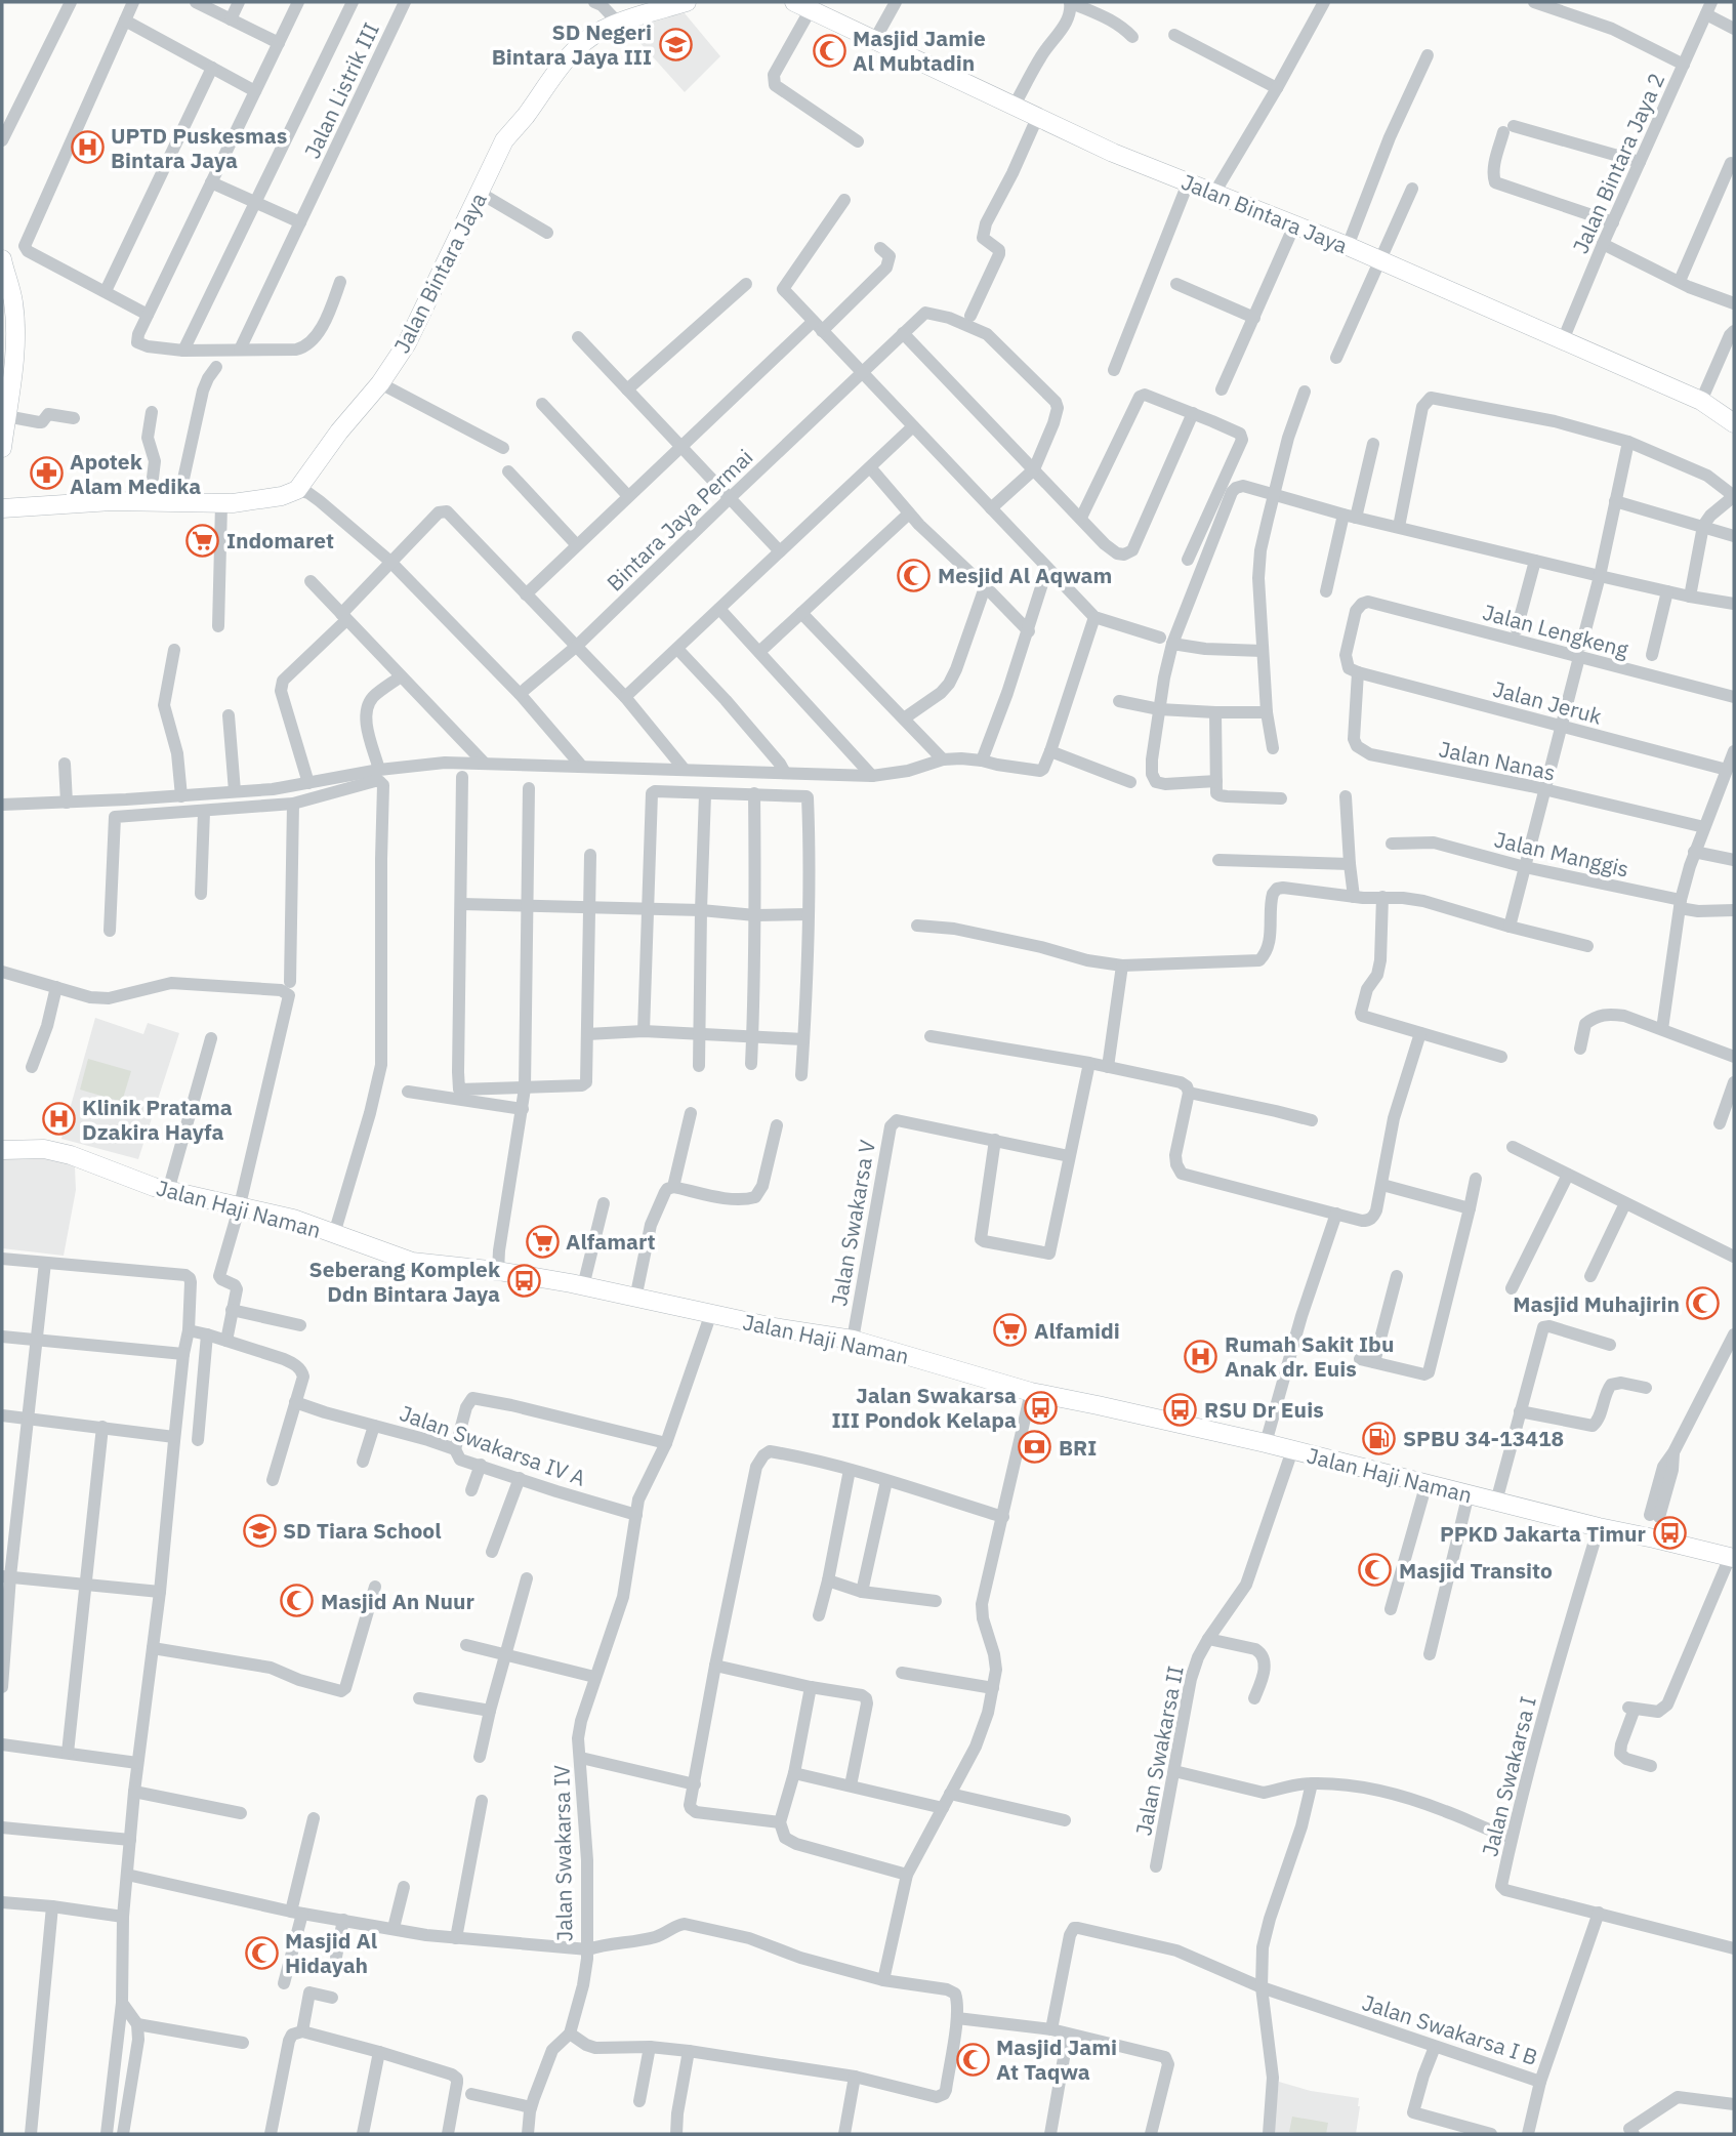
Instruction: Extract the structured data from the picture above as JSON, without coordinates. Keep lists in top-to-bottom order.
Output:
{
  "streets": {
    "street": [
      "Jalan Listrik III",
      "Jalan Bintara Jaya 2",
      "Jalan Bintara Jaya",
      "Bintara Jaya Permai",
      "Jalan Lengkeng",
      "Jalan Jeruk",
      "Jalan Nanas",
      "Jalan Manggis",
      "Jalan Haji Naman",
      "Jalan Swakarsa V",
      "Jalan Swakarsa IV A",
      "Jalan Swakarsa II",
      "Jalan Swakarsa I",
      "Jalan Swakarsa IV",
      "Jalan Swakarsa I B"
    ]
  },
  "crossings": [
    ["Jalan Bintara Jaya 2", "Jalan Bintara Jaya"],
    ["Jalan Lengkeng", "Jalan Jeruk"],
    ["Jalan Lengkeng", "Jalan Nanas"],
    ["Jalan Jeruk", "Jalan Nanas"],
    ["Jalan Haji Naman", "Jalan Swakarsa V"],
    ["Jalan Haji Naman", "Jalan Swakarsa II"],
    ["Jalan Haji Naman", "Jalan Swakarsa I"],
    ["Jalan Haji Naman", "Jalan Swakarsa IV"],
    ["Jalan Swakarsa IV A", "Jalan Swakarsa IV"],
    ["Jalan Swakarsa I", "Jalan Swakarsa I B"]
  ],
  "places": {
    "school or university": ["SD Negeri Bintara Jaya III", "SD Tiara School"],
    "mosque": [
      "Masjid Jamie Al Mubtadin",
      "Mesjid Al Aqwam",
      "Masjid Muhajirin",
      "Masjid Transito",
      "Masjid An Nuur",
      "Masjid Al Hidayah",
      "Masjid Jami At Taqwa"
    ],
    "hospital": ["UPTD Puskesmas Bintara Jaya", "Klinik Pratama Dzakira Hayfa", "Rumah Sakit Ibu Anak dr. Euis"],
    "pharmacy": ["Apotek Alam Medika"],
    "supermarket": ["Indomaret", "Alfamart", "Alfamidi"],
    "bus stop": [
      "Seberang Komplek Ddn Bintara Jaya",
      "Jalan Swakarsa III Pondok Kelapa",
      "RSU Dr Euis",
      "PPKD Jakarta Timur"
    ],
    "fuel station": ["SPBU 34-13418"],
    "bank": ["BRI"]
  }
}
